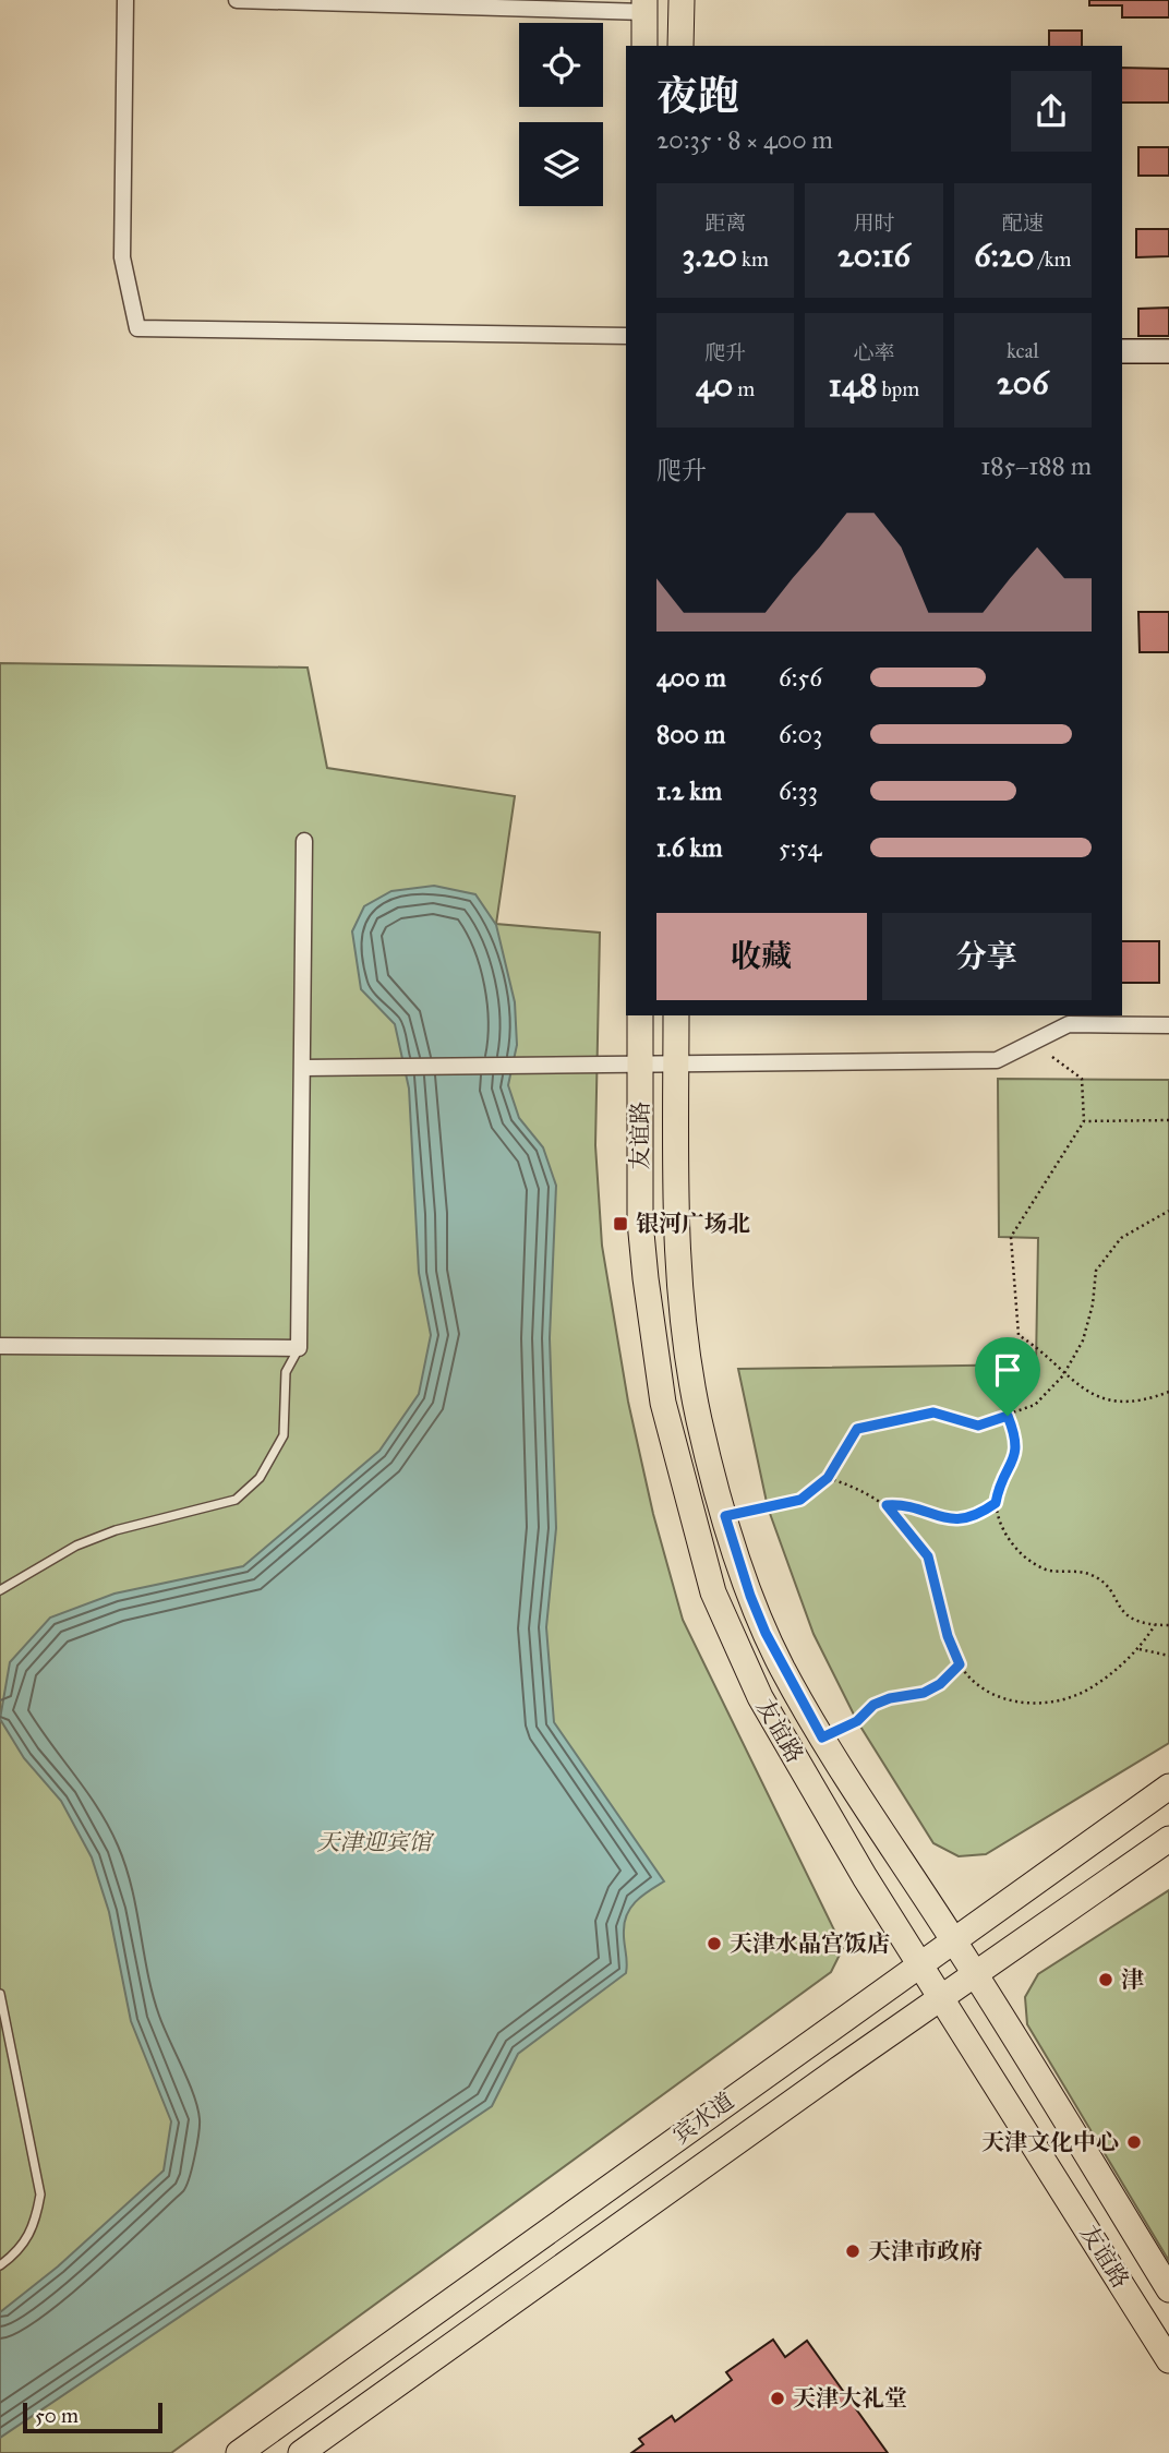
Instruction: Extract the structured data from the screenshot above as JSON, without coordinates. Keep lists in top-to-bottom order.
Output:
{
  "streets": {
    "main road": ["友谊路", "宾水道"]
  },
  "crossings": [
    ["友谊路", "宾水道"]
  ],
  "parks": ["天津迎宾馆"],
  "places": {
    "transit": ["银河广场北"],
    "other": [
      "天津水晶宫饭店",
      "津",
      "天津文化中心",
      "天津市政府",
      "天津大礼堂"
    ]
  },
  "scale_bar": "50 m",
  "page": {
    "heading": ["夜跑", "20:35 · 8 × 400 m"],
    "stats": [
      ["距离", "3.20 km"],
      ["用时", "20:16"],
      ["配速", "6:20 /km"],
      ["爬升", "40 m"],
      ["心率", "148 bpm"],
      ["kcal", "206"]
    ],
    "chart": ["爬升", "185–188 m"],
    "list": [
      {
        "name": "400 m",
        "note": "6:56"
      },
      {
        "name": "800 m",
        "note": "6:03"
      },
      {
        "name": "1.2 km",
        "note": "6:33"
      },
      {
        "name": "1.6 km",
        "note": "5:54"
      }
    ],
    "buttons": ["收藏", "分享"],
    "scale": "50 m"
  }
}
